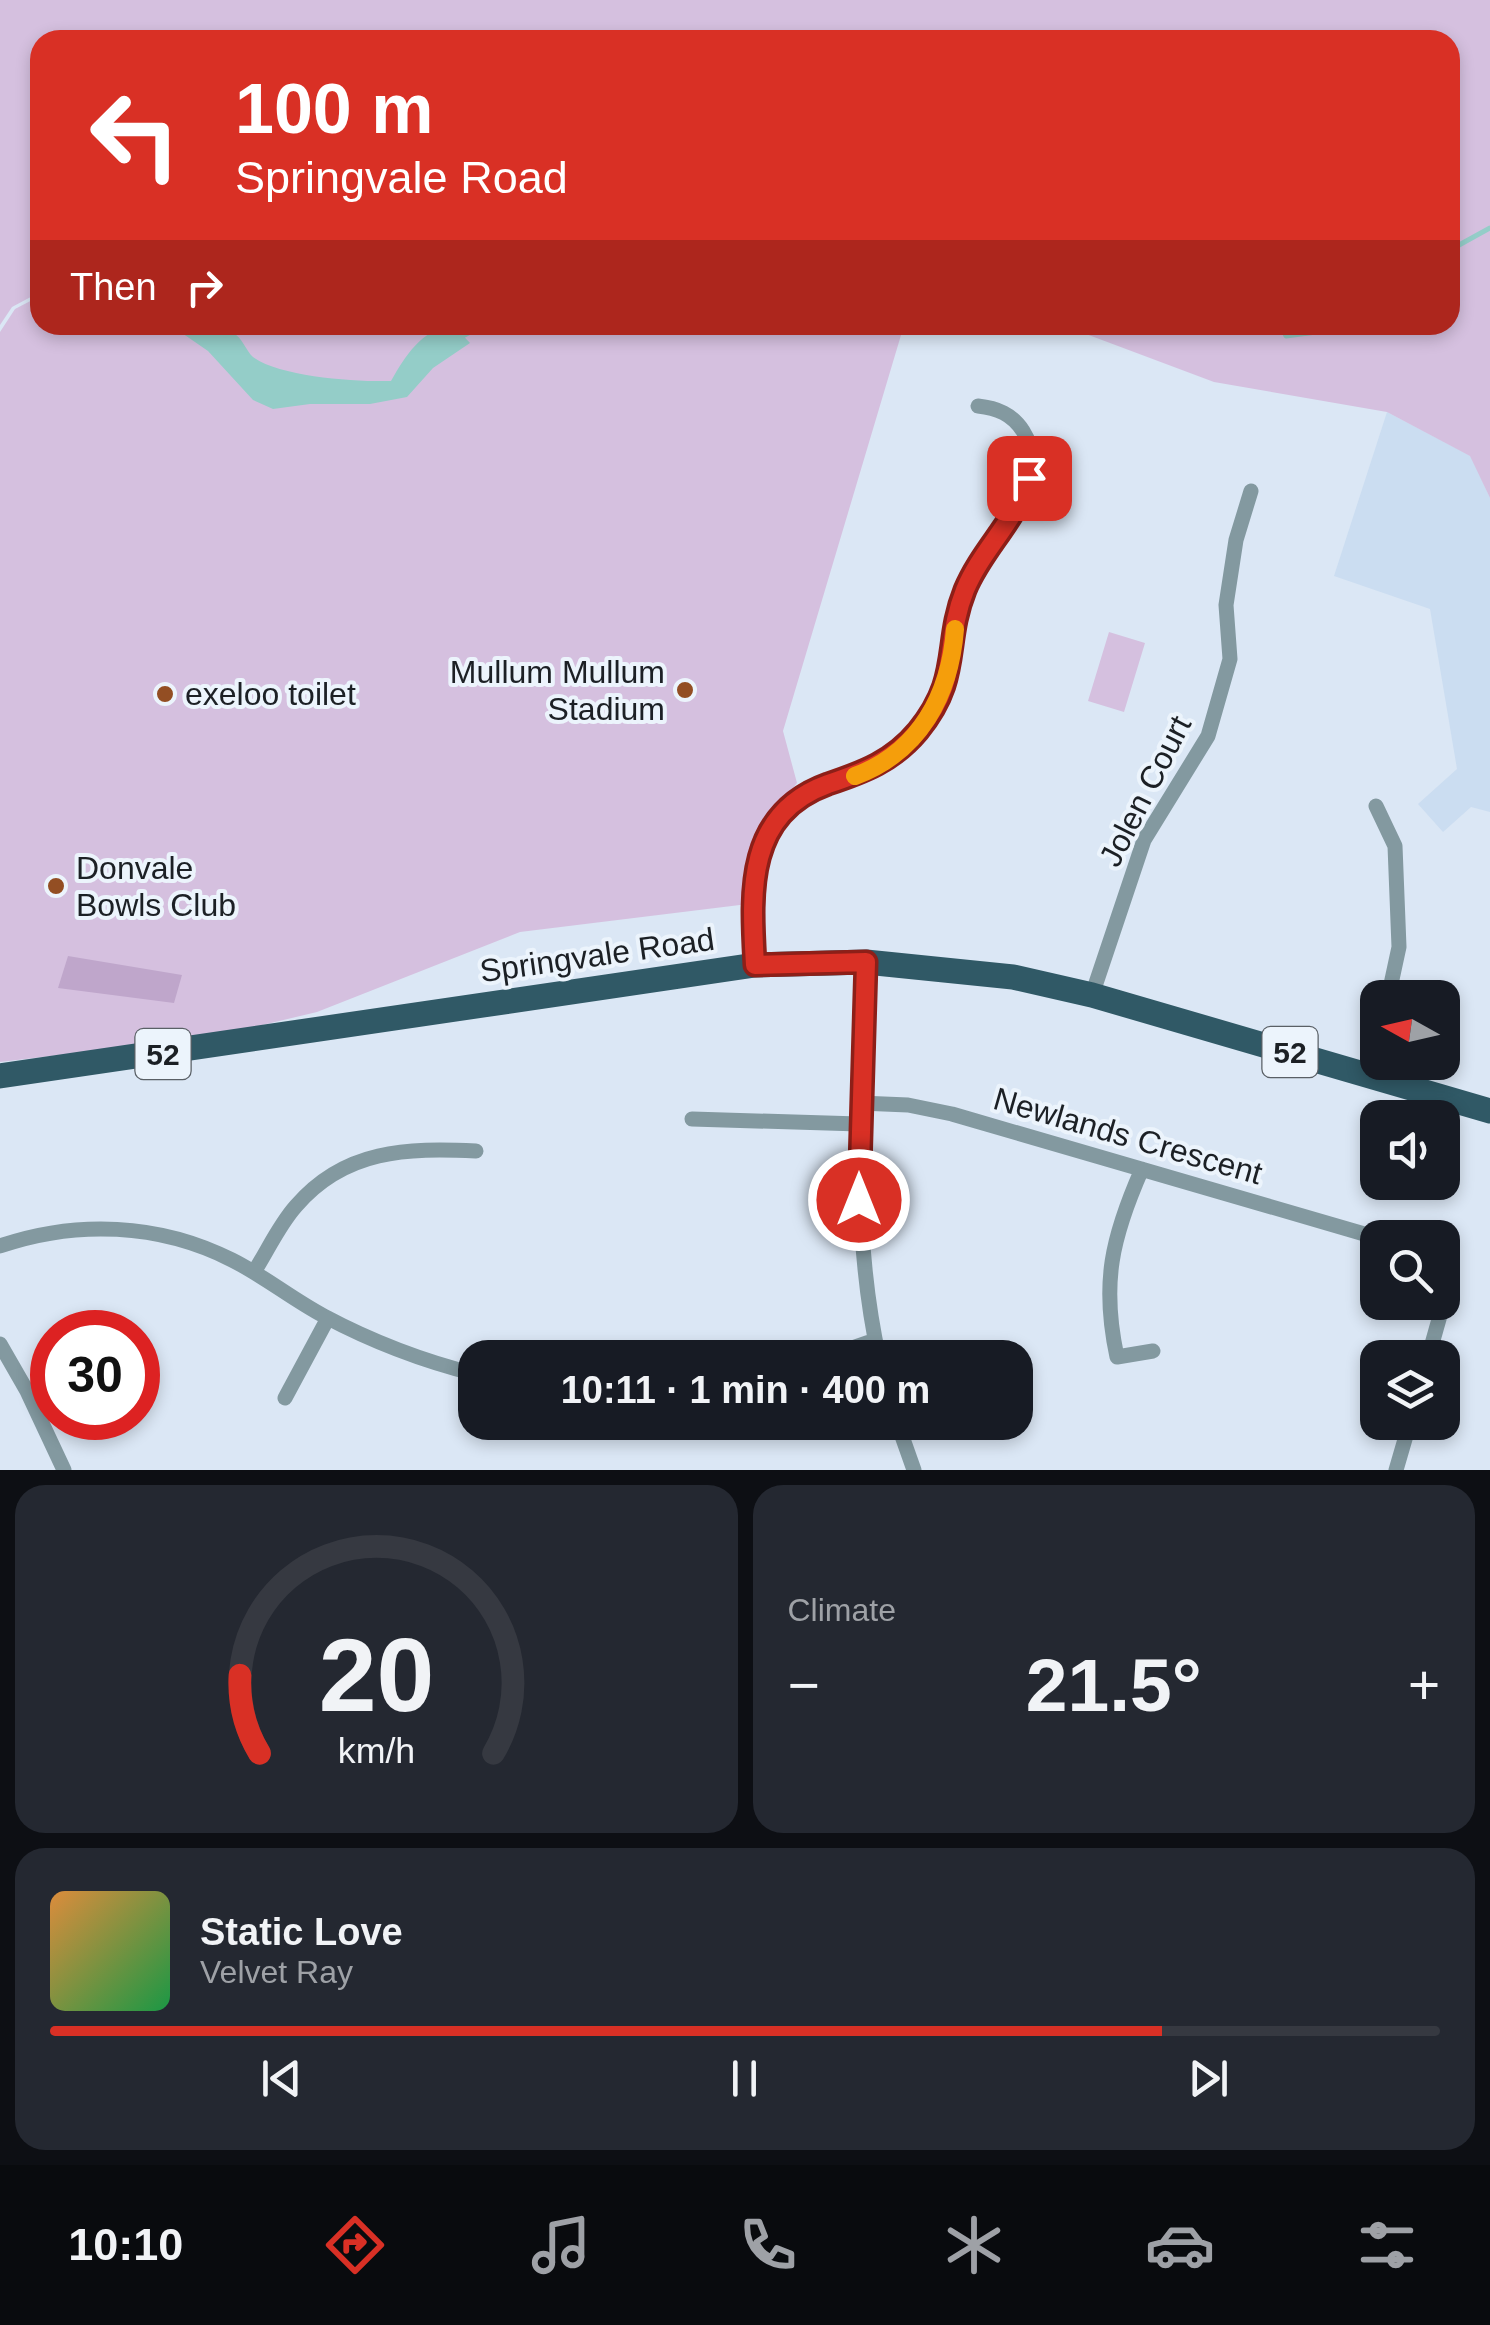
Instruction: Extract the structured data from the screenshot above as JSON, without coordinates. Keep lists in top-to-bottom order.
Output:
{
  "streets": {
    "main road": ["Springvale Road", "52"],
    "street": ["Jolen Court", "Newlands Crescent"]
  },
  "crossings": [
    ["Jolen Court", "Springvale Road"]
  ],
  "places": ["Mullum Mullum Stadium", "exeloo toilet", "Donvale Bowls Club"],
  "north": "left",
  "page": {
    "turn": ["100 m", "Springvale Road"],
    "then": "Then",
    "limit": "30",
    "trip": "10:11 · 1 min · 400 m",
    "tile": "Climate",
    "heat": ["−", "21.5°", "+"],
    "song": ["Static Love", "Velvet Ray"],
    "tabs": "10:10",
    "gauge": ["20", "km/h"]
  }
}
